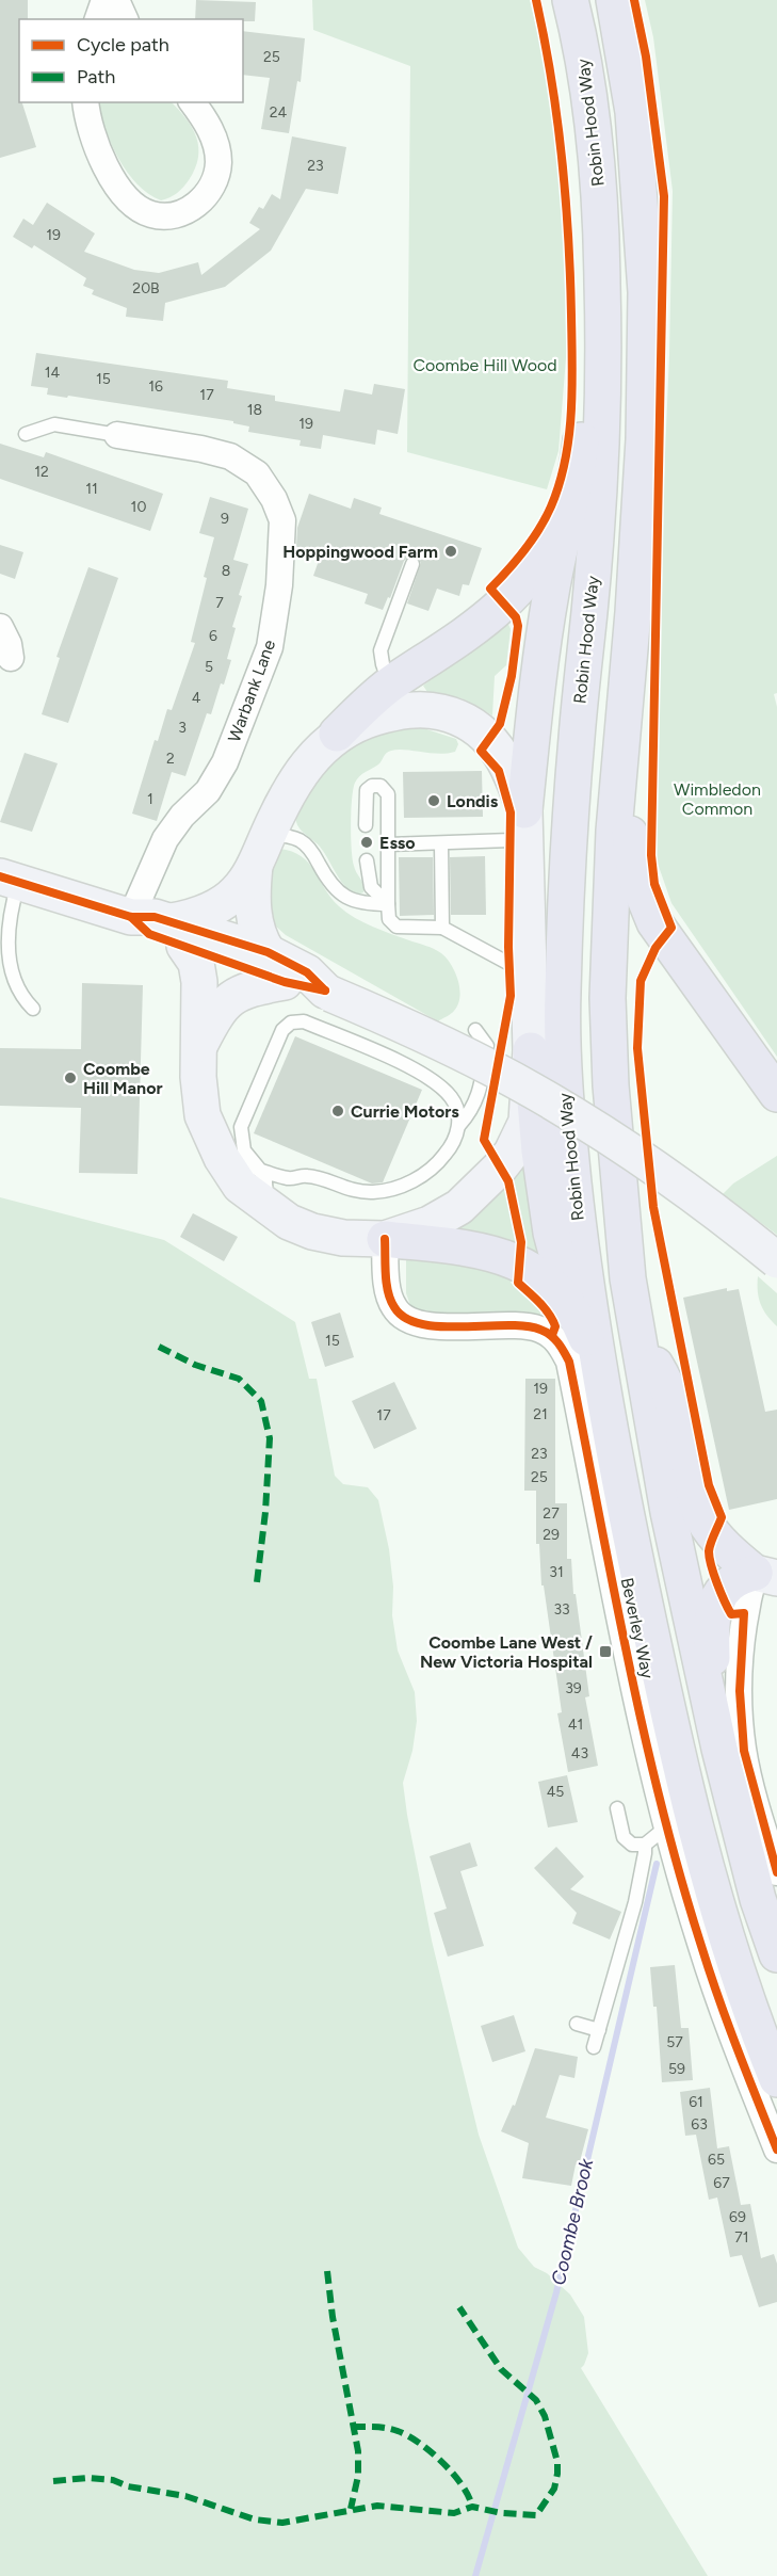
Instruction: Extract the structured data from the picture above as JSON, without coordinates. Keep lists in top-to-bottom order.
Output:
{
  "streets": {
    "highway": ["Robin Hood Way", "Beverley Way"],
    "street": ["Warbank Lane"]
  },
  "crossings": [
    ["Robin Hood Way", "Beverley Way"]
  ],
  "water": ["Coombe Brook"],
  "parks": ["Coombe Hill Wood", "Wimbledon Common"],
  "places": {
    "other": [
      "Hoppingwood Farm",
      "Londis",
      "Esso",
      "Coombe Hill Manor",
      "Currie Motors"
    ],
    "transit": ["Coombe Lane West / New Victoria Hospital"]
  },
  "house_numbers": [
    "25",
    "24",
    "23",
    "19",
    "20B",
    "14",
    "15",
    "16",
    "17",
    "18",
    "19",
    "12",
    "11",
    "10",
    "9",
    "8",
    "7",
    "6",
    "5",
    "4",
    "3",
    "2",
    "1",
    "15",
    "19",
    "21",
    "17",
    "23",
    "25",
    "27",
    "29",
    "31",
    "33",
    "39",
    "41",
    "43",
    "45",
    "57",
    "59",
    "61",
    "63",
    "65",
    "67",
    "69",
    "71"
  ],
  "legend": ["Cycle path", "Path"]
}
